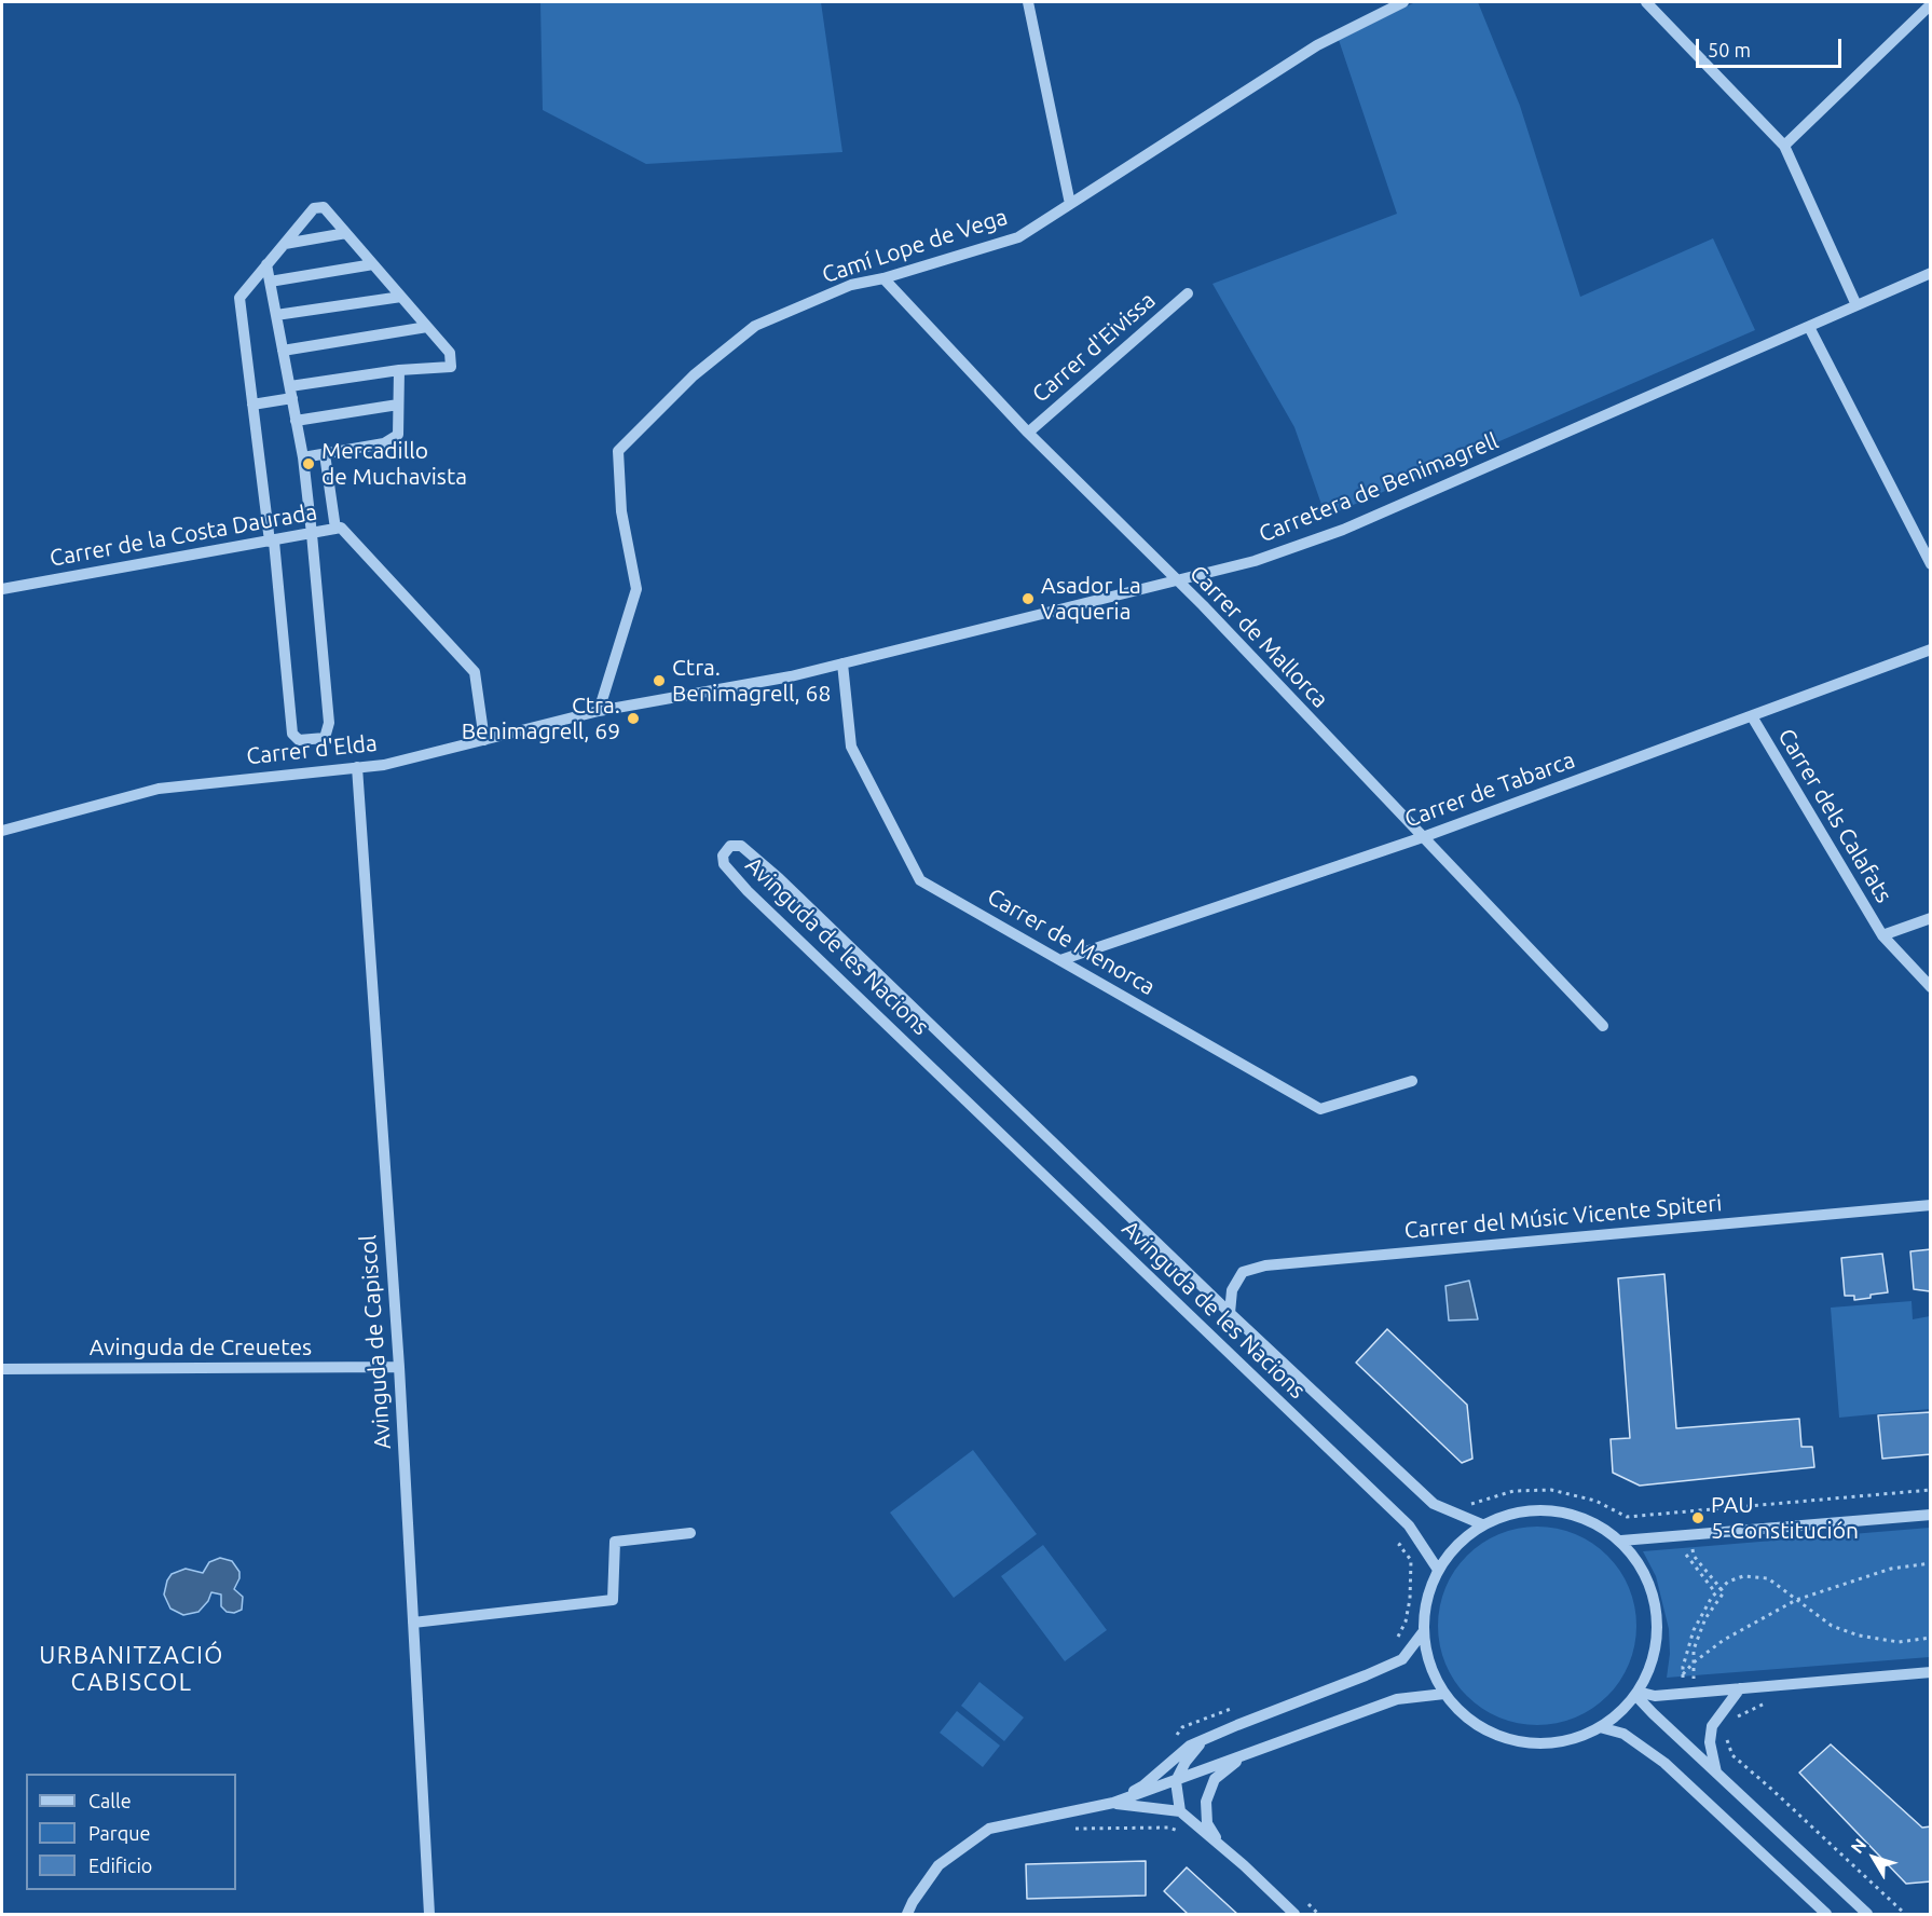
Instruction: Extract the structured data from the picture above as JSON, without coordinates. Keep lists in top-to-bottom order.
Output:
{
  "streets": {
    "street": [
      "Camí Lope de Vega",
      "Carrer d'Eivissa",
      "Carretera de Benimagrell",
      "Carrer de la Costa Daurada",
      "Carrer de Mallorca",
      "Carrer d'Elda",
      "Carrer de Tabarca",
      "Carrer dels Calafats",
      "Carrer de Menorca",
      "Avinguda de les Nacions",
      "Carrer del Músic Vicente Spiteri",
      "Avinguda de Capiscol",
      "Avinguda de Creuetes"
    ]
  },
  "crossings": [
    ["Camí Lope de Vega", "Carrer de Mallorca"],
    ["Camí Lope de Vega", "Carrer d'Elda"],
    ["Carrer d'Eivissa", "Carrer de Mallorca"],
    ["Carretera de Benimagrell", "Carrer de Mallorca"],
    ["Carretera de Benimagrell", "Carrer d'Elda"],
    ["Carretera de Benimagrell", "Carrer de Menorca"],
    ["Carrer de la Costa Daurada", "Carrer d'Elda"],
    ["Carrer de Mallorca", "Carrer de Tabarca"],
    ["Carrer d'Elda", "Avinguda de Capiscol"],
    ["Carrer de Tabarca", "Carrer dels Calafats"],
    ["Carrer de Tabarca", "Carrer de Menorca"],
    ["Avinguda de les Nacions", "Carrer del Músic Vicente Spiteri"],
    ["Avinguda de Capiscol", "Avinguda de Creuetes"]
  ],
  "districts": ["URBANITZACIÓ CABISCOL"],
  "places": [
    "Mercadillo de Muchavista",
    "Asador La Vaqueria",
    "Ctra. Benimagrell, 68",
    "Ctra. Benimagrell, 69",
    "PAU 5-Constitución"
  ],
  "legend": ["Calle", "Parque", "Edificio"],
  "scale_bar": "50 m",
  "north": "top left"
}
